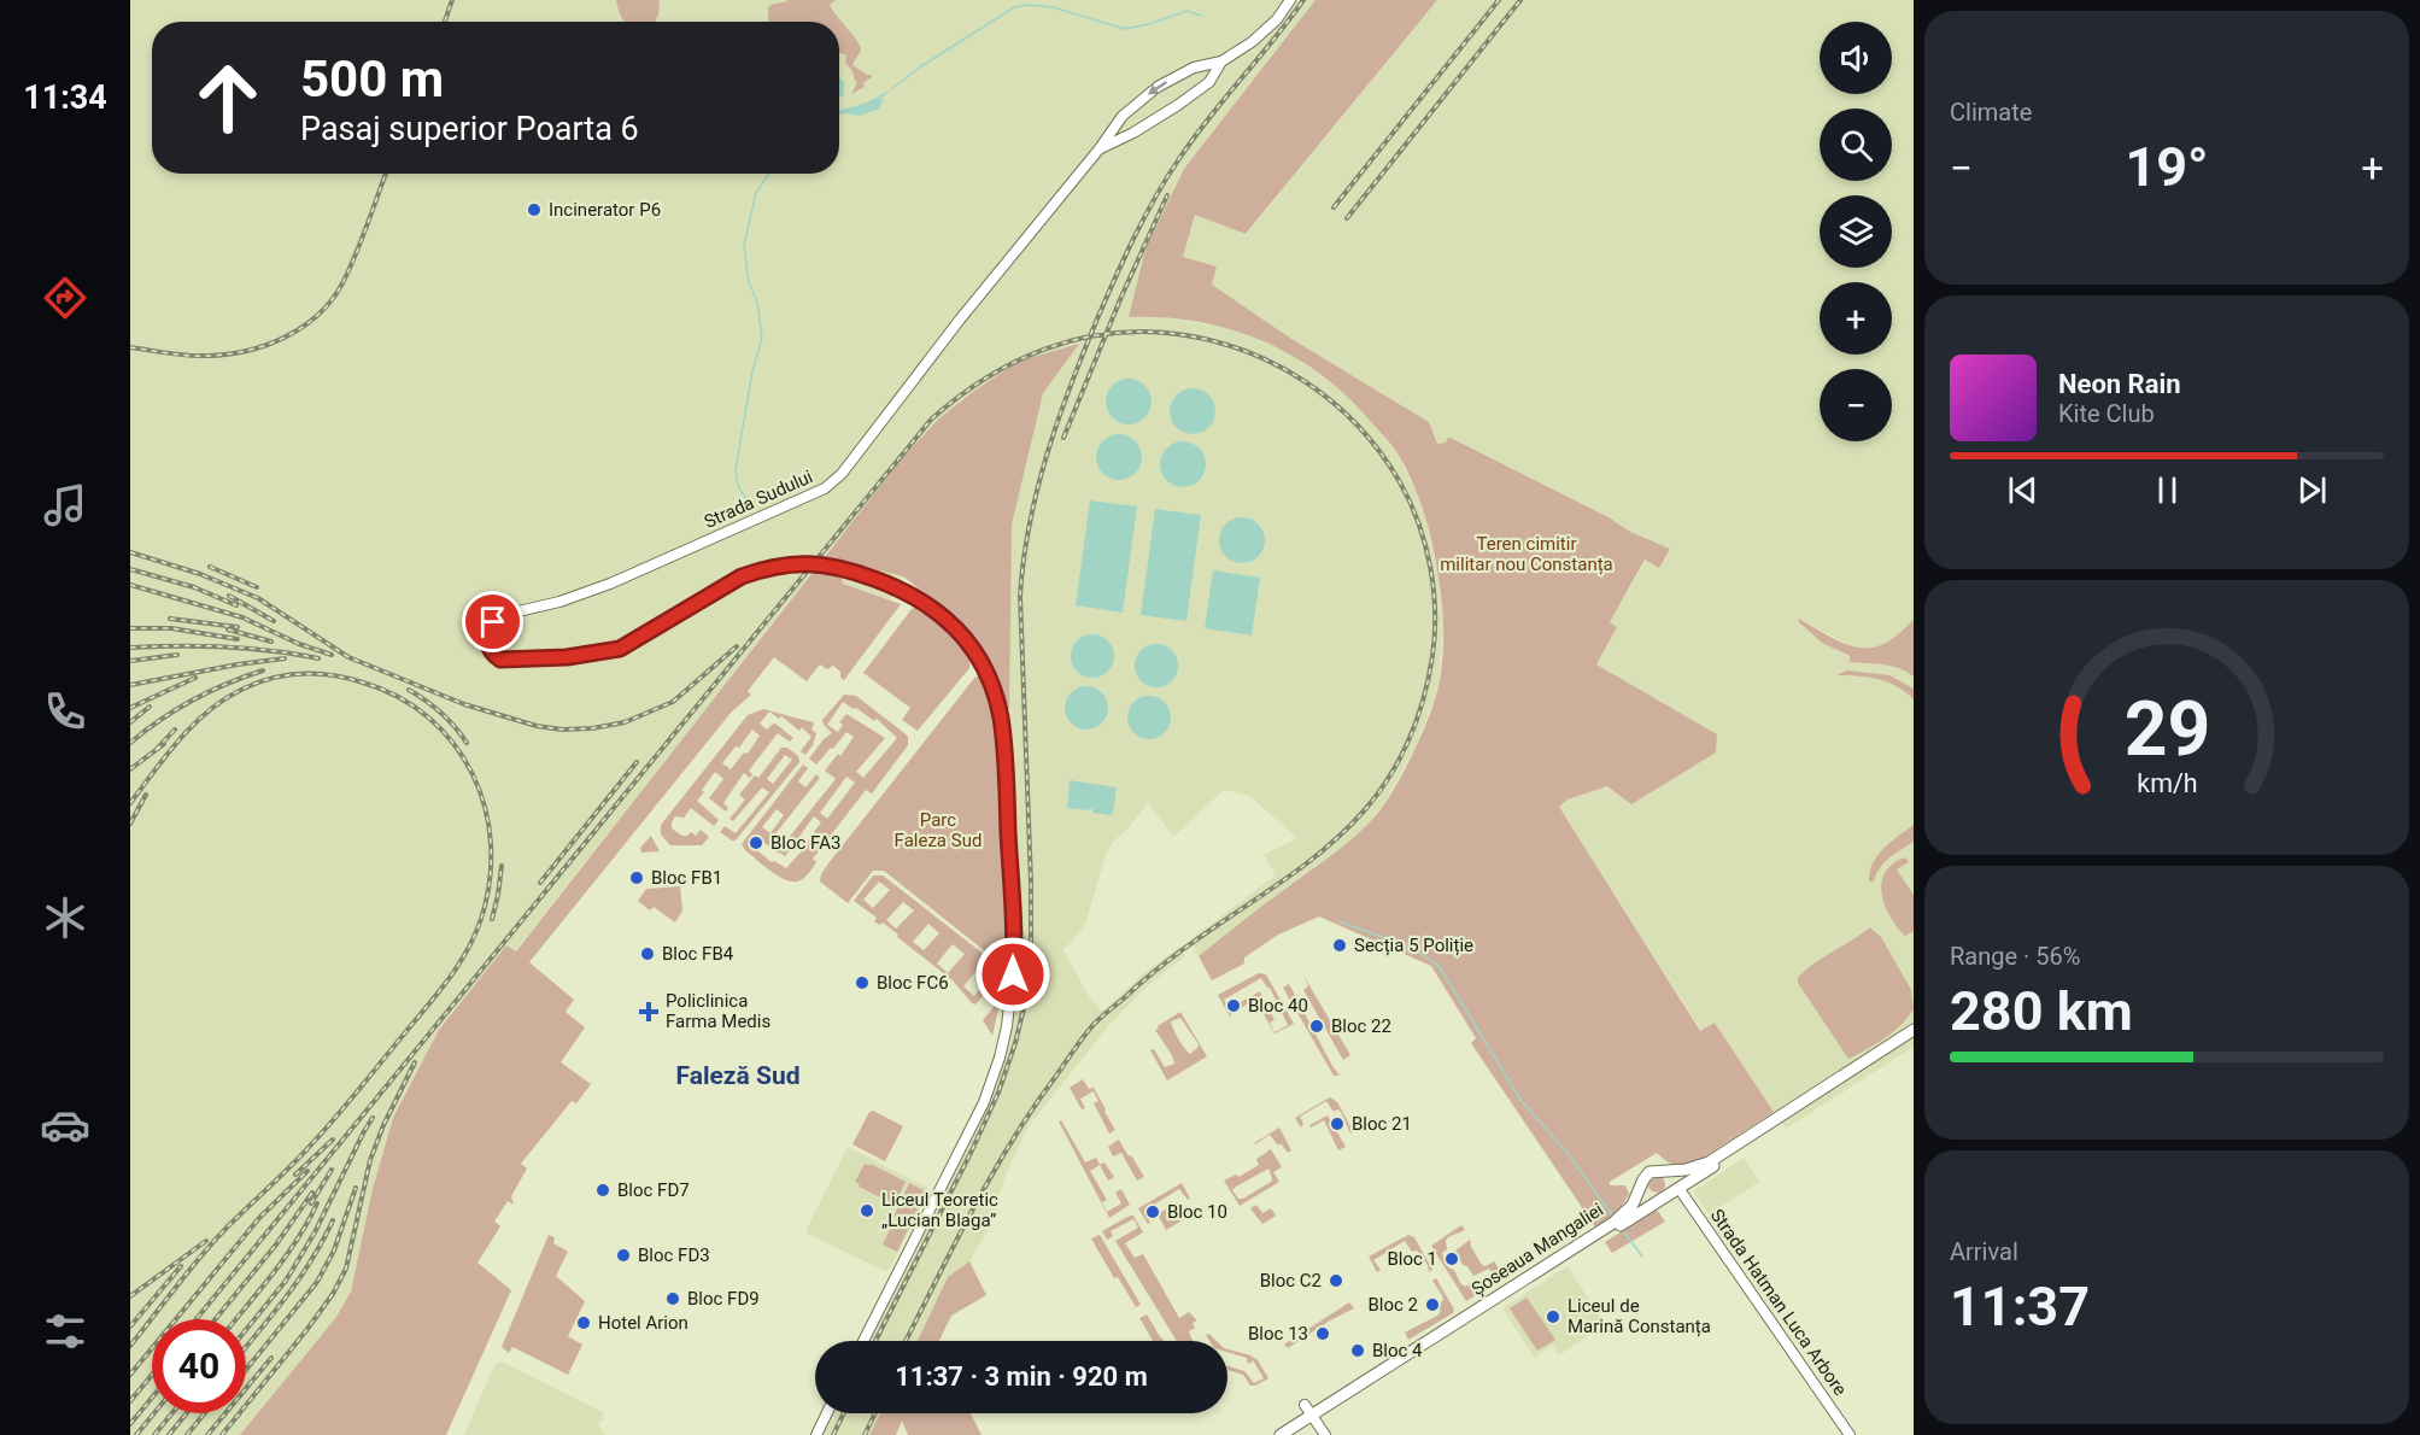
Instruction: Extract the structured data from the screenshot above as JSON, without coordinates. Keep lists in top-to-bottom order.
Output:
{
  "streets": {
    "main road": ["Șoseaua Mangaliei"],
    "street": ["Strada Sudului", "Strada Hatman Luca Arbore"]
  },
  "crossings": [
    ["Șoseaua Mangaliei", "Strada Hatman Luca Arbore"]
  ],
  "districts": ["Faleză Sud"],
  "parks": ["Teren cimitir militar nou Constanța", "Parc Faleza Sud"],
  "places": {
    "other": [
      "Incinerator P6",
      "Bloc FA3",
      "Bloc FB1",
      "Secția 5 Poliție",
      "Bloc FB4",
      "Bloc FC6",
      "Bloc 40",
      "Bloc 22",
      "Bloc 21",
      "Bloc FD7",
      "Liceul Teoretic „Lucian Blaga”",
      "Bloc 10",
      "Bloc FD3",
      "Bloc 1",
      "Bloc C2",
      "Bloc FD9",
      "Bloc 2",
      "Liceul de Marină Constanța",
      "Hotel Arion",
      "Bloc 13",
      "Bloc 4"
    ],
    "health": ["Policlinica Farma Medis"]
  },
  "page": {
    "tabs": "11:34",
    "tile": [
      "Climate",
      ["Range · 56%", "280 km"],
      ["Arrival", "11:37"]
    ],
    "map_buttons": ["+", "−"],
    "turn": ["500 m", "Pasaj superior Poarta 6"],
    "heat": ["−", "19°", "+"],
    "song": ["Neon Rain", "Kite Club"],
    "limit": "40",
    "trip": "11:37 · 3 min · 920 m",
    "gauge": ["29", "km/h"]
  }
}
